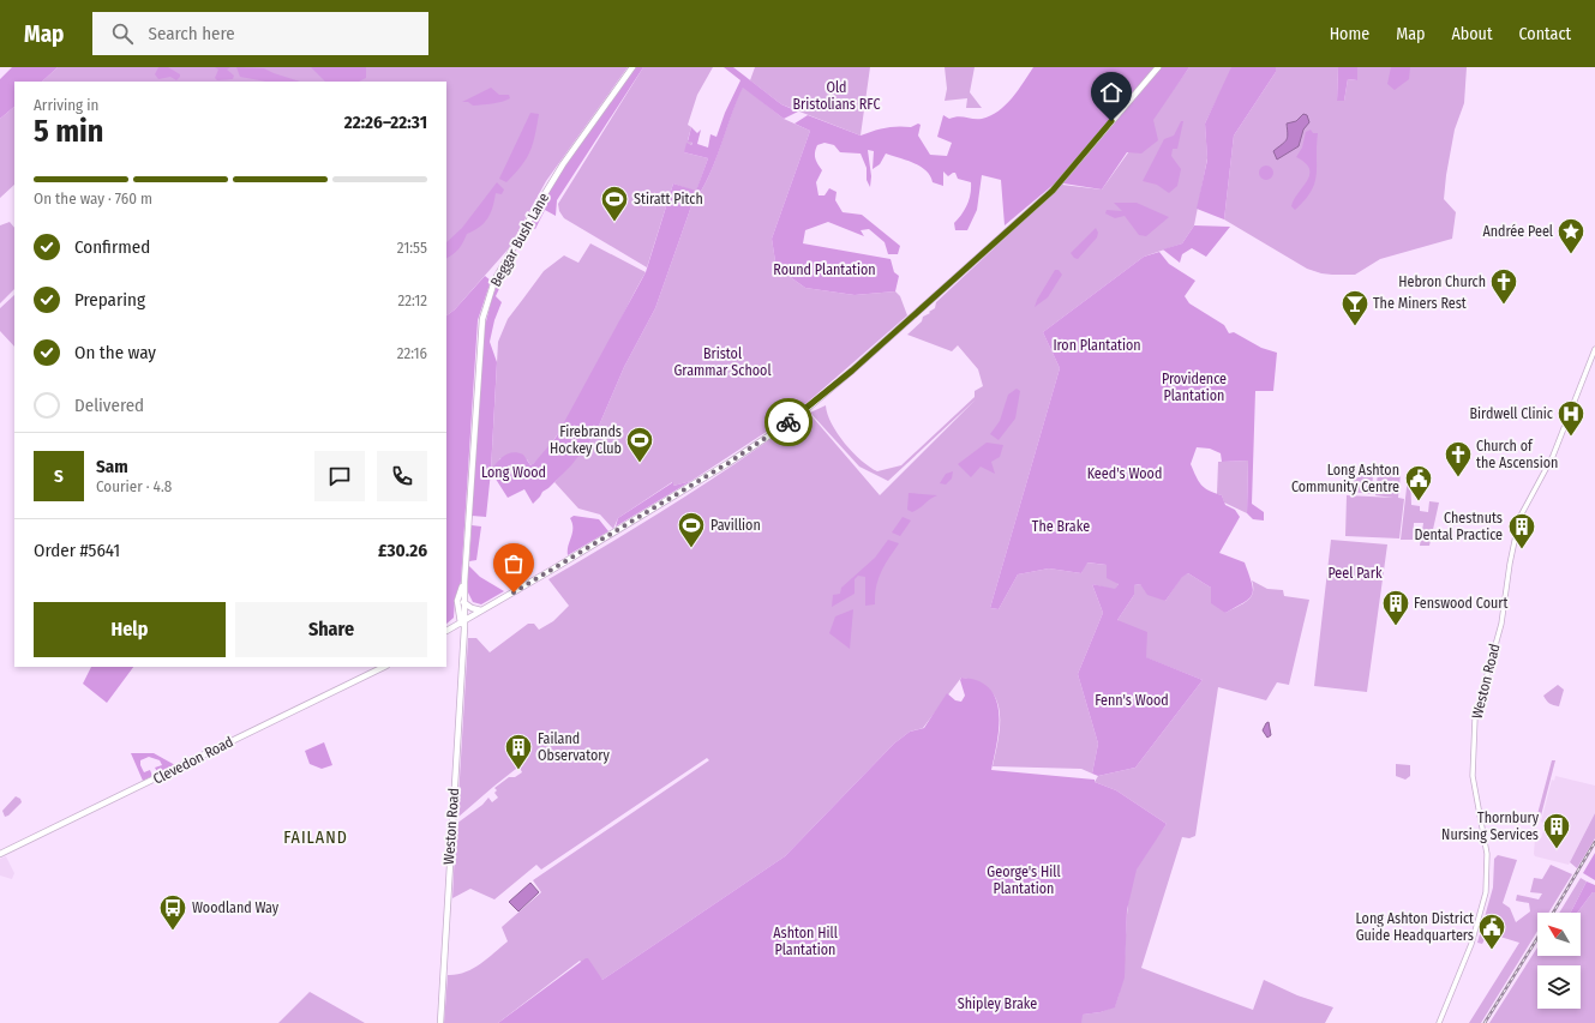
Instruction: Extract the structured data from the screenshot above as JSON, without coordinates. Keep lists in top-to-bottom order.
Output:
{
  "streets": {
    "main road": ["Beggar Bush Lane", "Weston Road", "Clevedon Road"]
  },
  "crossings": [
    ["Beggar Bush Lane", "Weston Road"]
  ],
  "districts": ["FAILAND"],
  "parks": [
    "Old Bristolians RFC",
    "Round Plantation",
    "Iron Plantation",
    "Bristol Grammar School",
    "Providence Plantation",
    "Long Wood",
    "Keed's Wood",
    "The Brake",
    "Peel Park",
    "Fenn's Wood",
    "George's Hill Plantation",
    "Ashton Hill Plantation",
    "Shipley Brake"
  ],
  "places": {
    "sports": ["Stiratt Pitch", "Firebrands Hockey Club", "Pavillion"],
    "place": ["Andrée Peel"],
    "church": ["Hebron Church", "Church of the Ascension"],
    "bar": ["The Miners Rest"],
    "hospital": ["Birdwell Clinic"],
    "public building": ["Long Ashton Community Centre", "Long Ashton District Guide Headquarters"],
    "building": [
      "Chestnuts Dental Practice",
      "Fenswood Court",
      "Failand Observatory",
      "Thornbury Nursing Services"
    ],
    "bus stop": ["Woodland Way"]
  },
  "north": "top left",
  "page": {
    "header": "Map",
    "search": "Search here",
    "nav": [
      "Home",
      "Map",
      "About",
      "Contact"
    ],
    "heading": ["5 min", "Arriving in", "22:26–22:31"],
    "panel": [
      "Sam",
      "Courier · 4.8",
      "Order #5641",
      "£30.26"
    ],
    "bar": "On the way · 760 m",
    "list": [
      ["Confirmed", "21:55"],
      ["Preparing", "22:12"],
      ["On the way", "22:16"],
      "Delivered"
    ],
    "round": "S",
    "buttons": ["Help", "Share"]
  }
}
